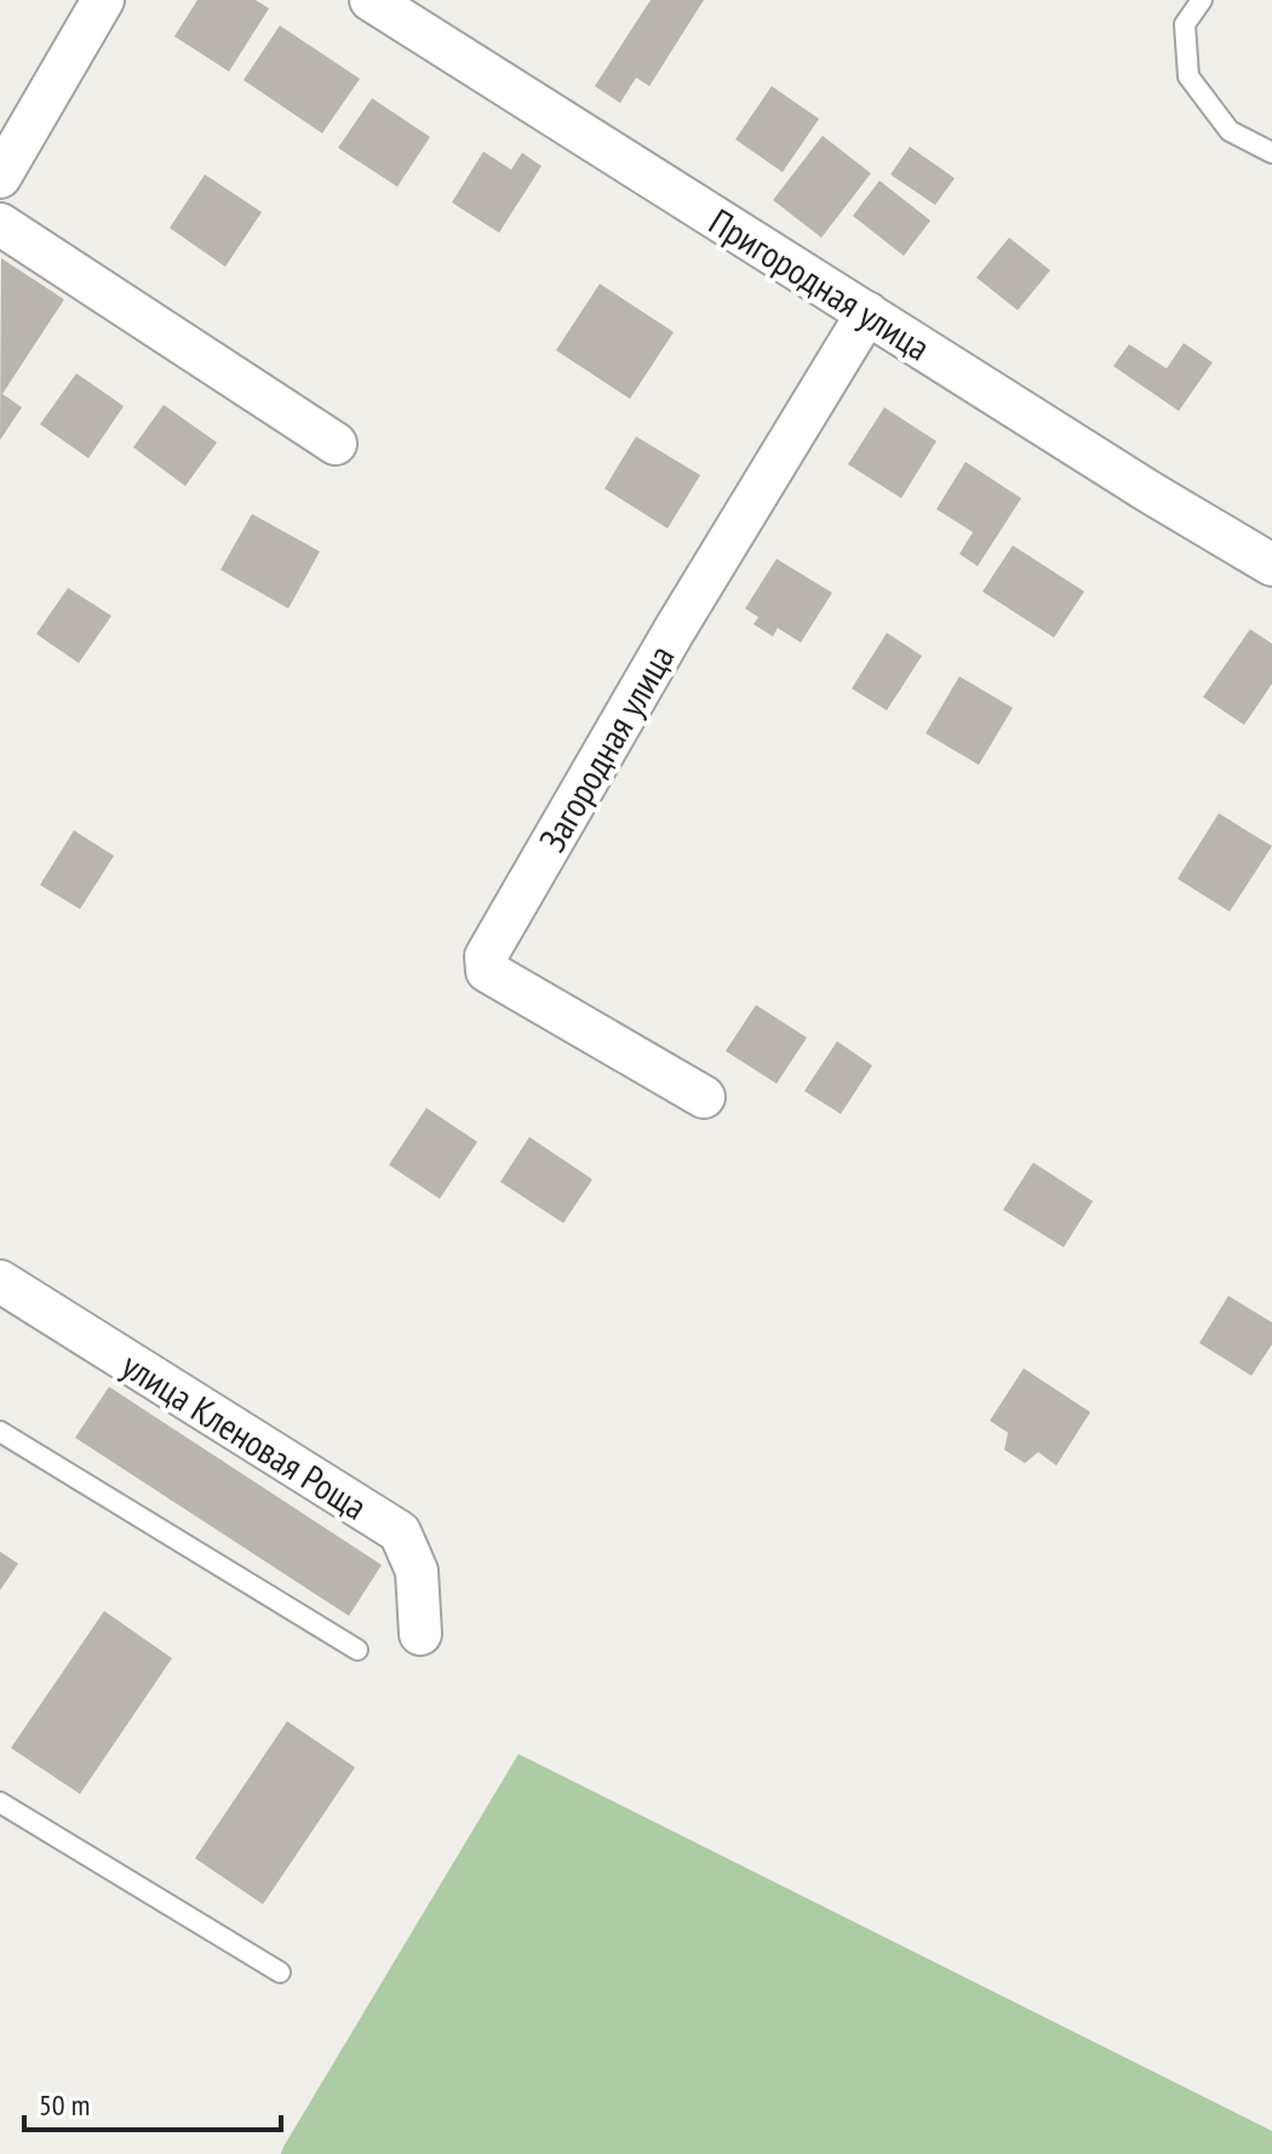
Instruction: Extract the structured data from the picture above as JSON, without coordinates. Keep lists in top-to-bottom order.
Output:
{
  "streets": {
    "street": ["Пригородная улица", "Загородная улица", "улица Кленовая Роща"]
  },
  "crossings": [
    ["Пригородная улица", "Загородная улица"]
  ],
  "scale_bar": "50 m"
}
